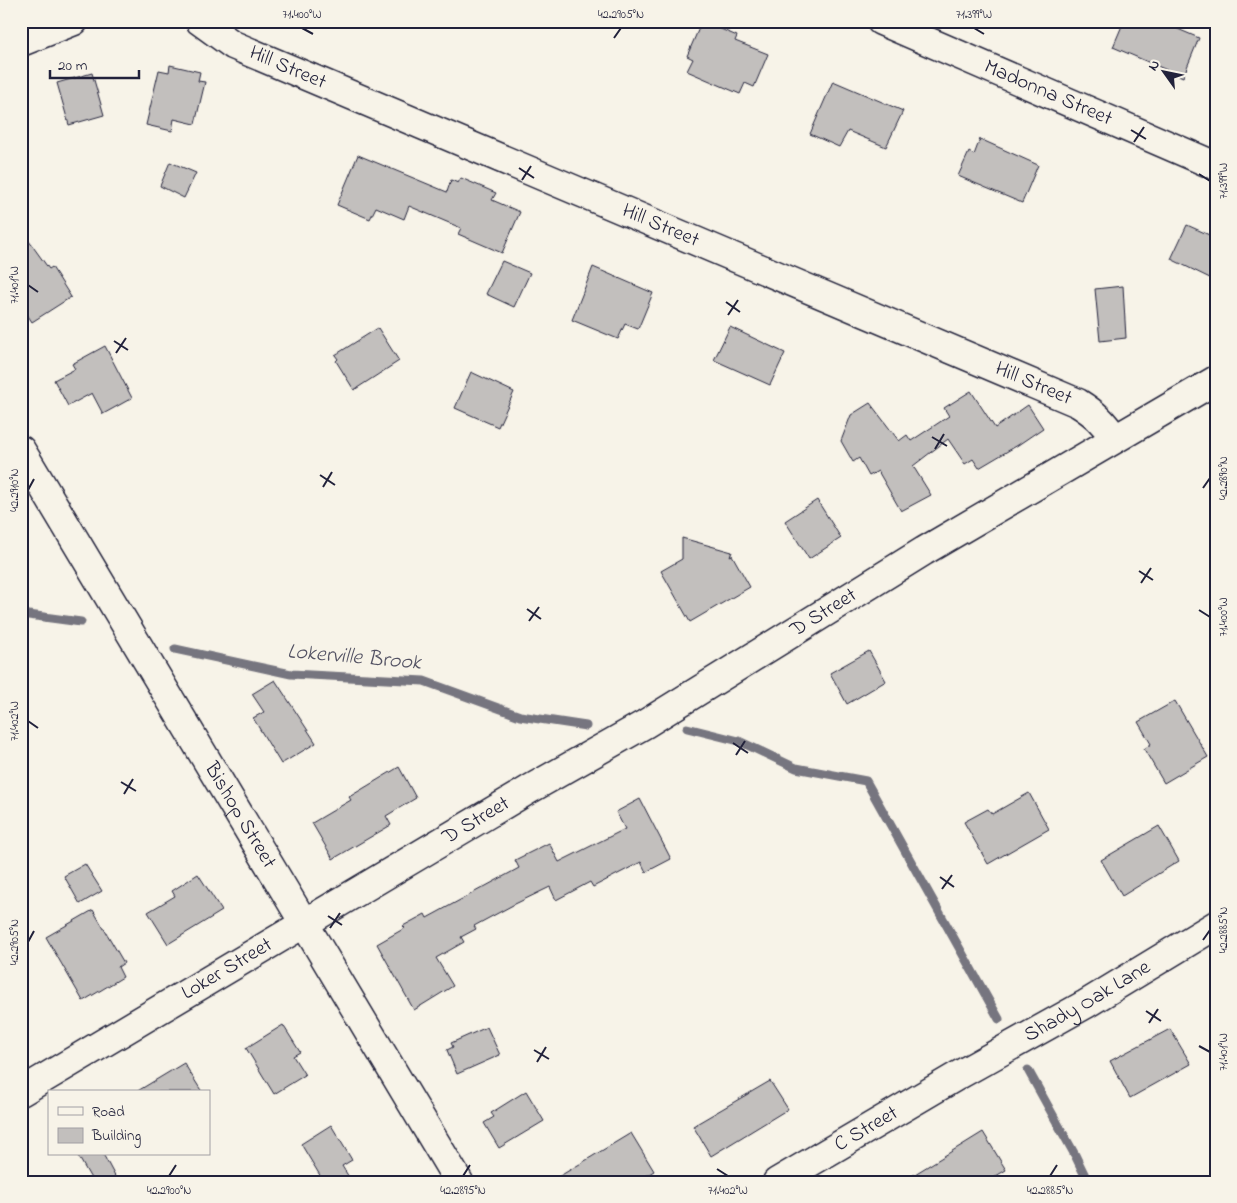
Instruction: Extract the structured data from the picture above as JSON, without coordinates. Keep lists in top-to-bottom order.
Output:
{
  "streets": {
    "street": [
      "Hill Street",
      "Madonna Street",
      "D Street",
      "Bishop Street",
      "Loker Street",
      "Shady Oak Lane",
      "C Street"
    ]
  },
  "crossings": [
    ["Hill Street", "D Street"],
    ["D Street", "Loker Street"],
    ["Bishop Street", "Loker Street"],
    ["Shady Oak Lane", "C Street"]
  ],
  "water": ["Lokerville Brook"],
  "legend": ["Road", "Building"],
  "scale_bar": "20 m",
  "north": "top left",
  "coordinates": [
    "71.400°W",
    "42.2905°N",
    "71.399°W",
    "71.401°W",
    "42.2890°N",
    "42.2910°N",
    "71.402°W",
    "42.2885°N",
    "42.2900°N",
    "42.2895°N"
  ]
}
